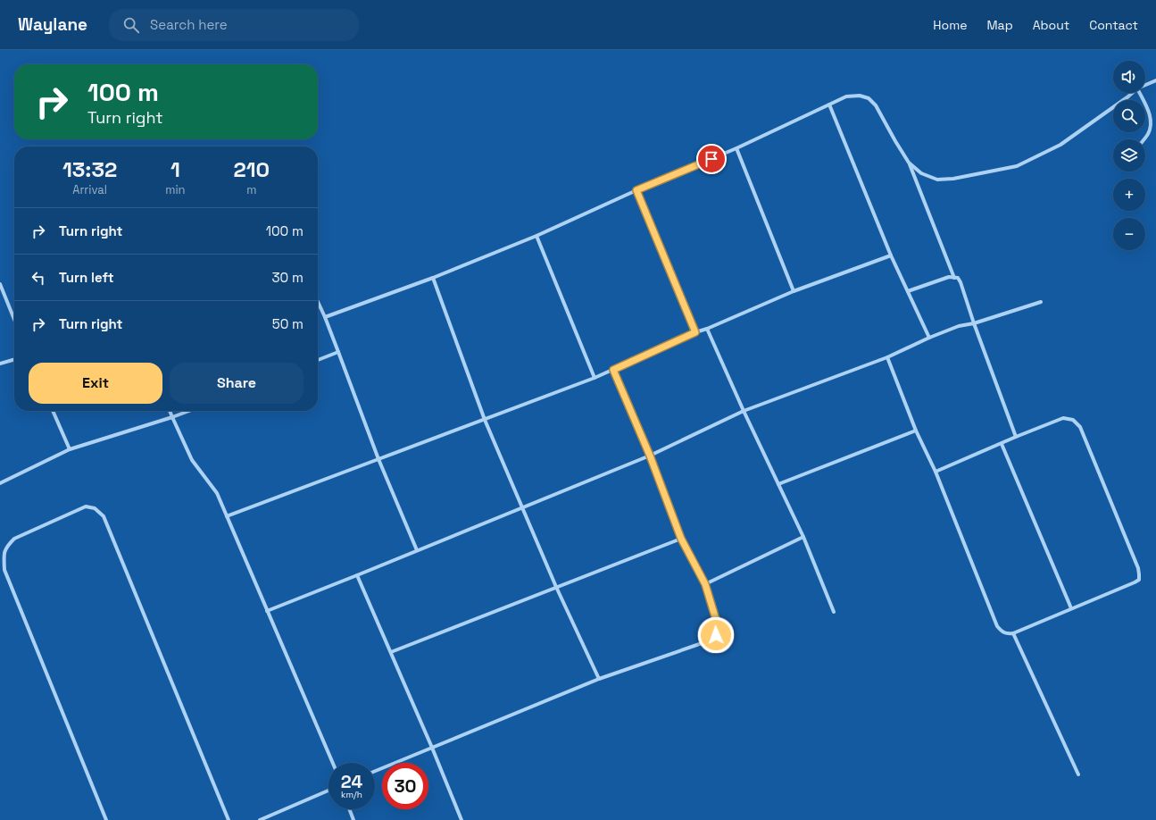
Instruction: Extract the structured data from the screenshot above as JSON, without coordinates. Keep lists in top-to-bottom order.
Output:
{
  "page": {
    "header": "Waylane",
    "search": "Search here",
    "nav": [
      "Home",
      "Map",
      "About",
      "Contact"
    ],
    "map_buttons": ["+", "−"],
    "turn": ["100 m", "Turn right"],
    "eta": [
      "13:32",
      "Arrival",
      "1",
      "min",
      "210",
      "m"
    ],
    "list": [
      {
        "name": "Turn right",
        "value": "100 m"
      },
      {
        "name": "Turn left",
        "value": "30 m"
      },
      {
        "name": "Turn right",
        "value": "50 m"
      }
    ],
    "buttons": ["Exit", "Share"],
    "speed": "24 km/h",
    "limit": "30"
  }
}
